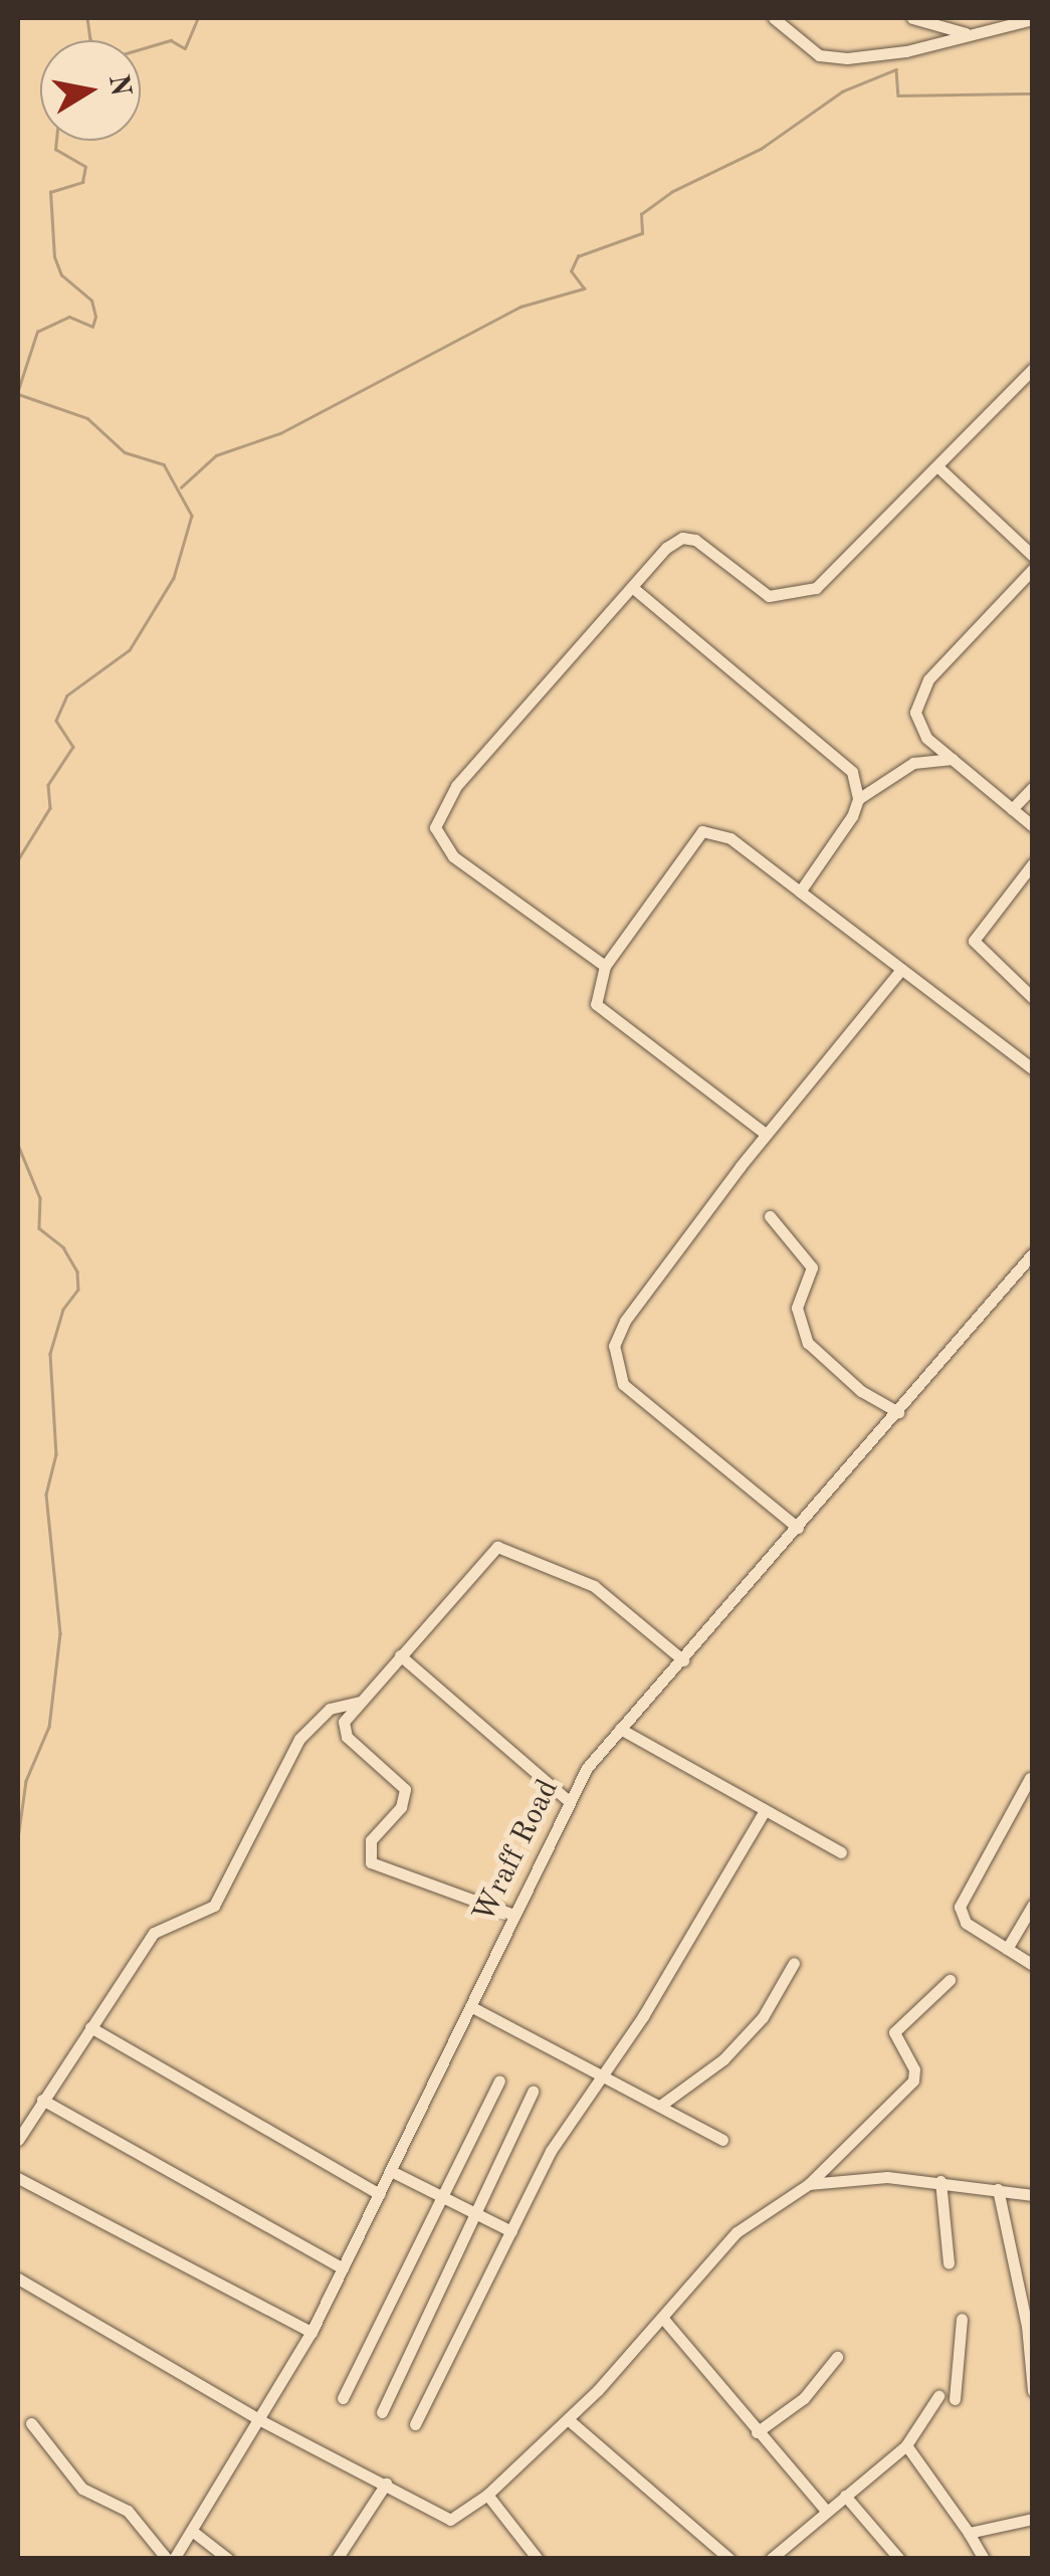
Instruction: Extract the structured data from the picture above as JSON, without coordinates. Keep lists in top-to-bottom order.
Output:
{
  "streets": {
    "street": ["Wraff Road"]
  },
  "north": "right"
}
